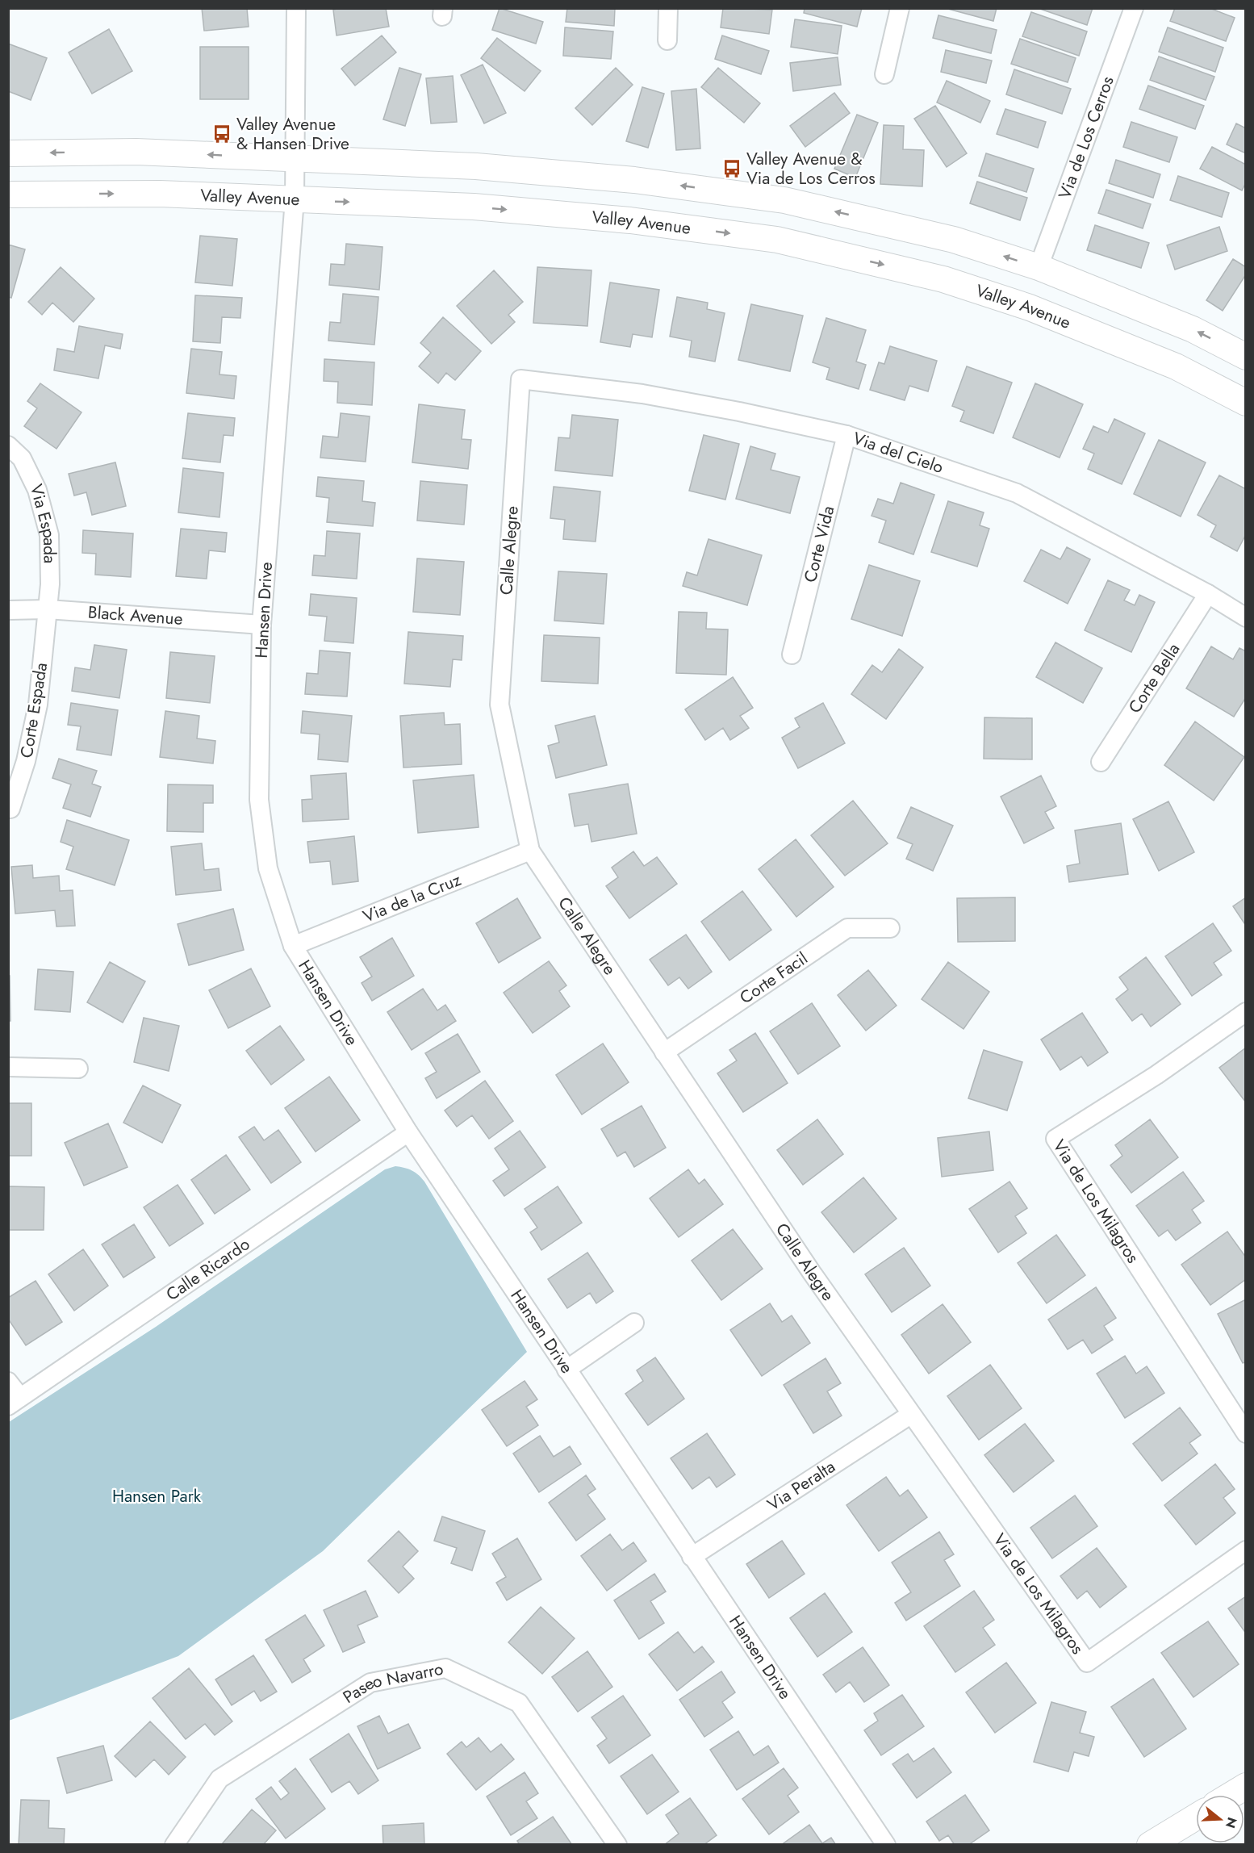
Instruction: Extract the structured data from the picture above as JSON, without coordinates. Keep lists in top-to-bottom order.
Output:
{
  "streets": {
    "main road": ["Valley Avenue"],
    "street": [
      "Via de Los Cerros",
      "Via del Cielo",
      "Via Espada",
      "Corte Vida",
      "Calle Alegre",
      "Hansen Drive",
      "Black Avenue",
      "Corte Bella",
      "Corte Espada",
      "Via de la Cruz",
      "Corte Facil",
      "Via de Los Milagros",
      "Calle Ricardo",
      "Via Peralta",
      "Paseo Navarro"
    ]
  },
  "crossings": [
    ["Valley Avenue", "Hansen Drive"],
    ["Via del Cielo", "Corte Vida"],
    ["Via del Cielo", "Calle Alegre"],
    ["Via del Cielo", "Corte Bella"],
    ["Via Espada", "Black Avenue"],
    ["Via Espada", "Corte Espada"],
    ["Calle Alegre", "Via de la Cruz"],
    ["Calle Alegre", "Corte Facil"],
    ["Calle Alegre", "Via de Los Milagros"],
    ["Calle Alegre", "Via Peralta"],
    ["Hansen Drive", "Black Avenue"],
    ["Hansen Drive", "Via de la Cruz"],
    ["Hansen Drive", "Calle Ricardo"],
    ["Hansen Drive", "Via Peralta"],
    ["Black Avenue", "Corte Espada"],
    ["Via de Los Milagros", "Via Peralta"]
  ],
  "parks": ["Hansen Park"],
  "places": {
    "bus stop": ["Valley Avenue & Hansen Drive", "Valley Avenue & Via de Los Cerros"]
  },
  "north": "right"
}
